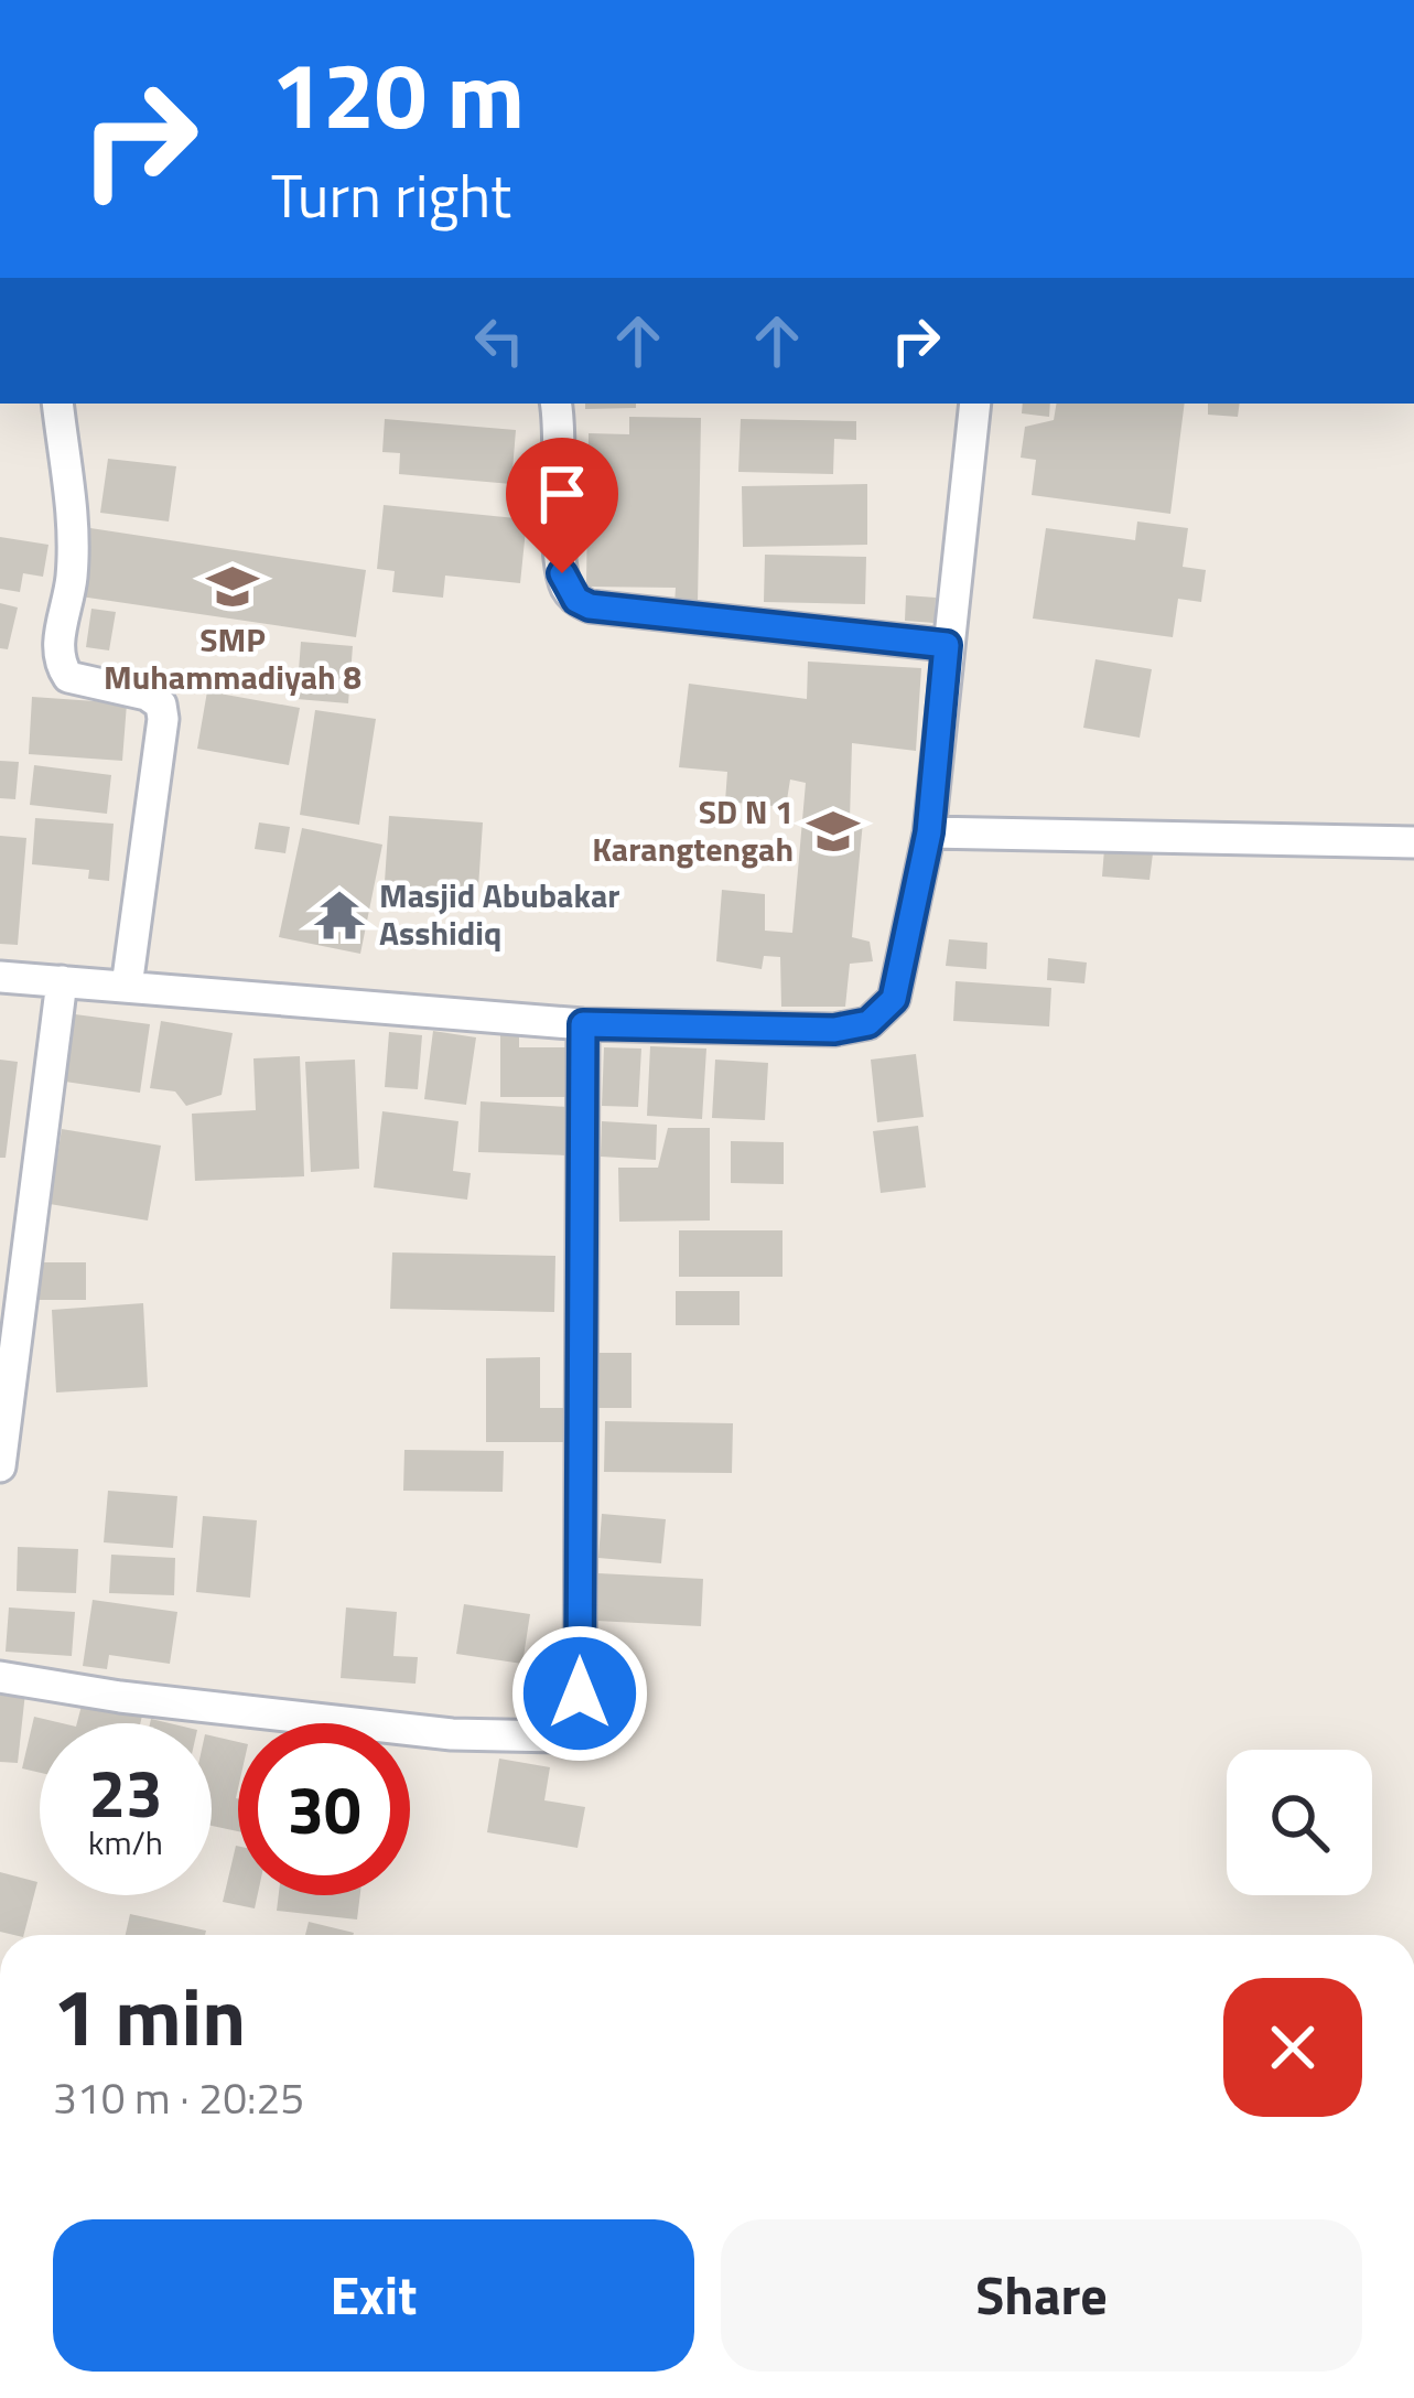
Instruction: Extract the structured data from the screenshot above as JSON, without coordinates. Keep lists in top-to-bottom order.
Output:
{
  "places": {
    "school or university": ["SMP Muhammadiyah 8", "SD N 1 Karangtengah"],
    "temple": ["Masjid Abubakar Asshidiq"]
  },
  "page": {
    "turn": ["120 m", "Turn right"],
    "speed": "23 km/h",
    "limit": "30",
    "heading": ["1 min", "310 m · 20:25"],
    "buttons": ["Exit", "Share"]
  }
}
